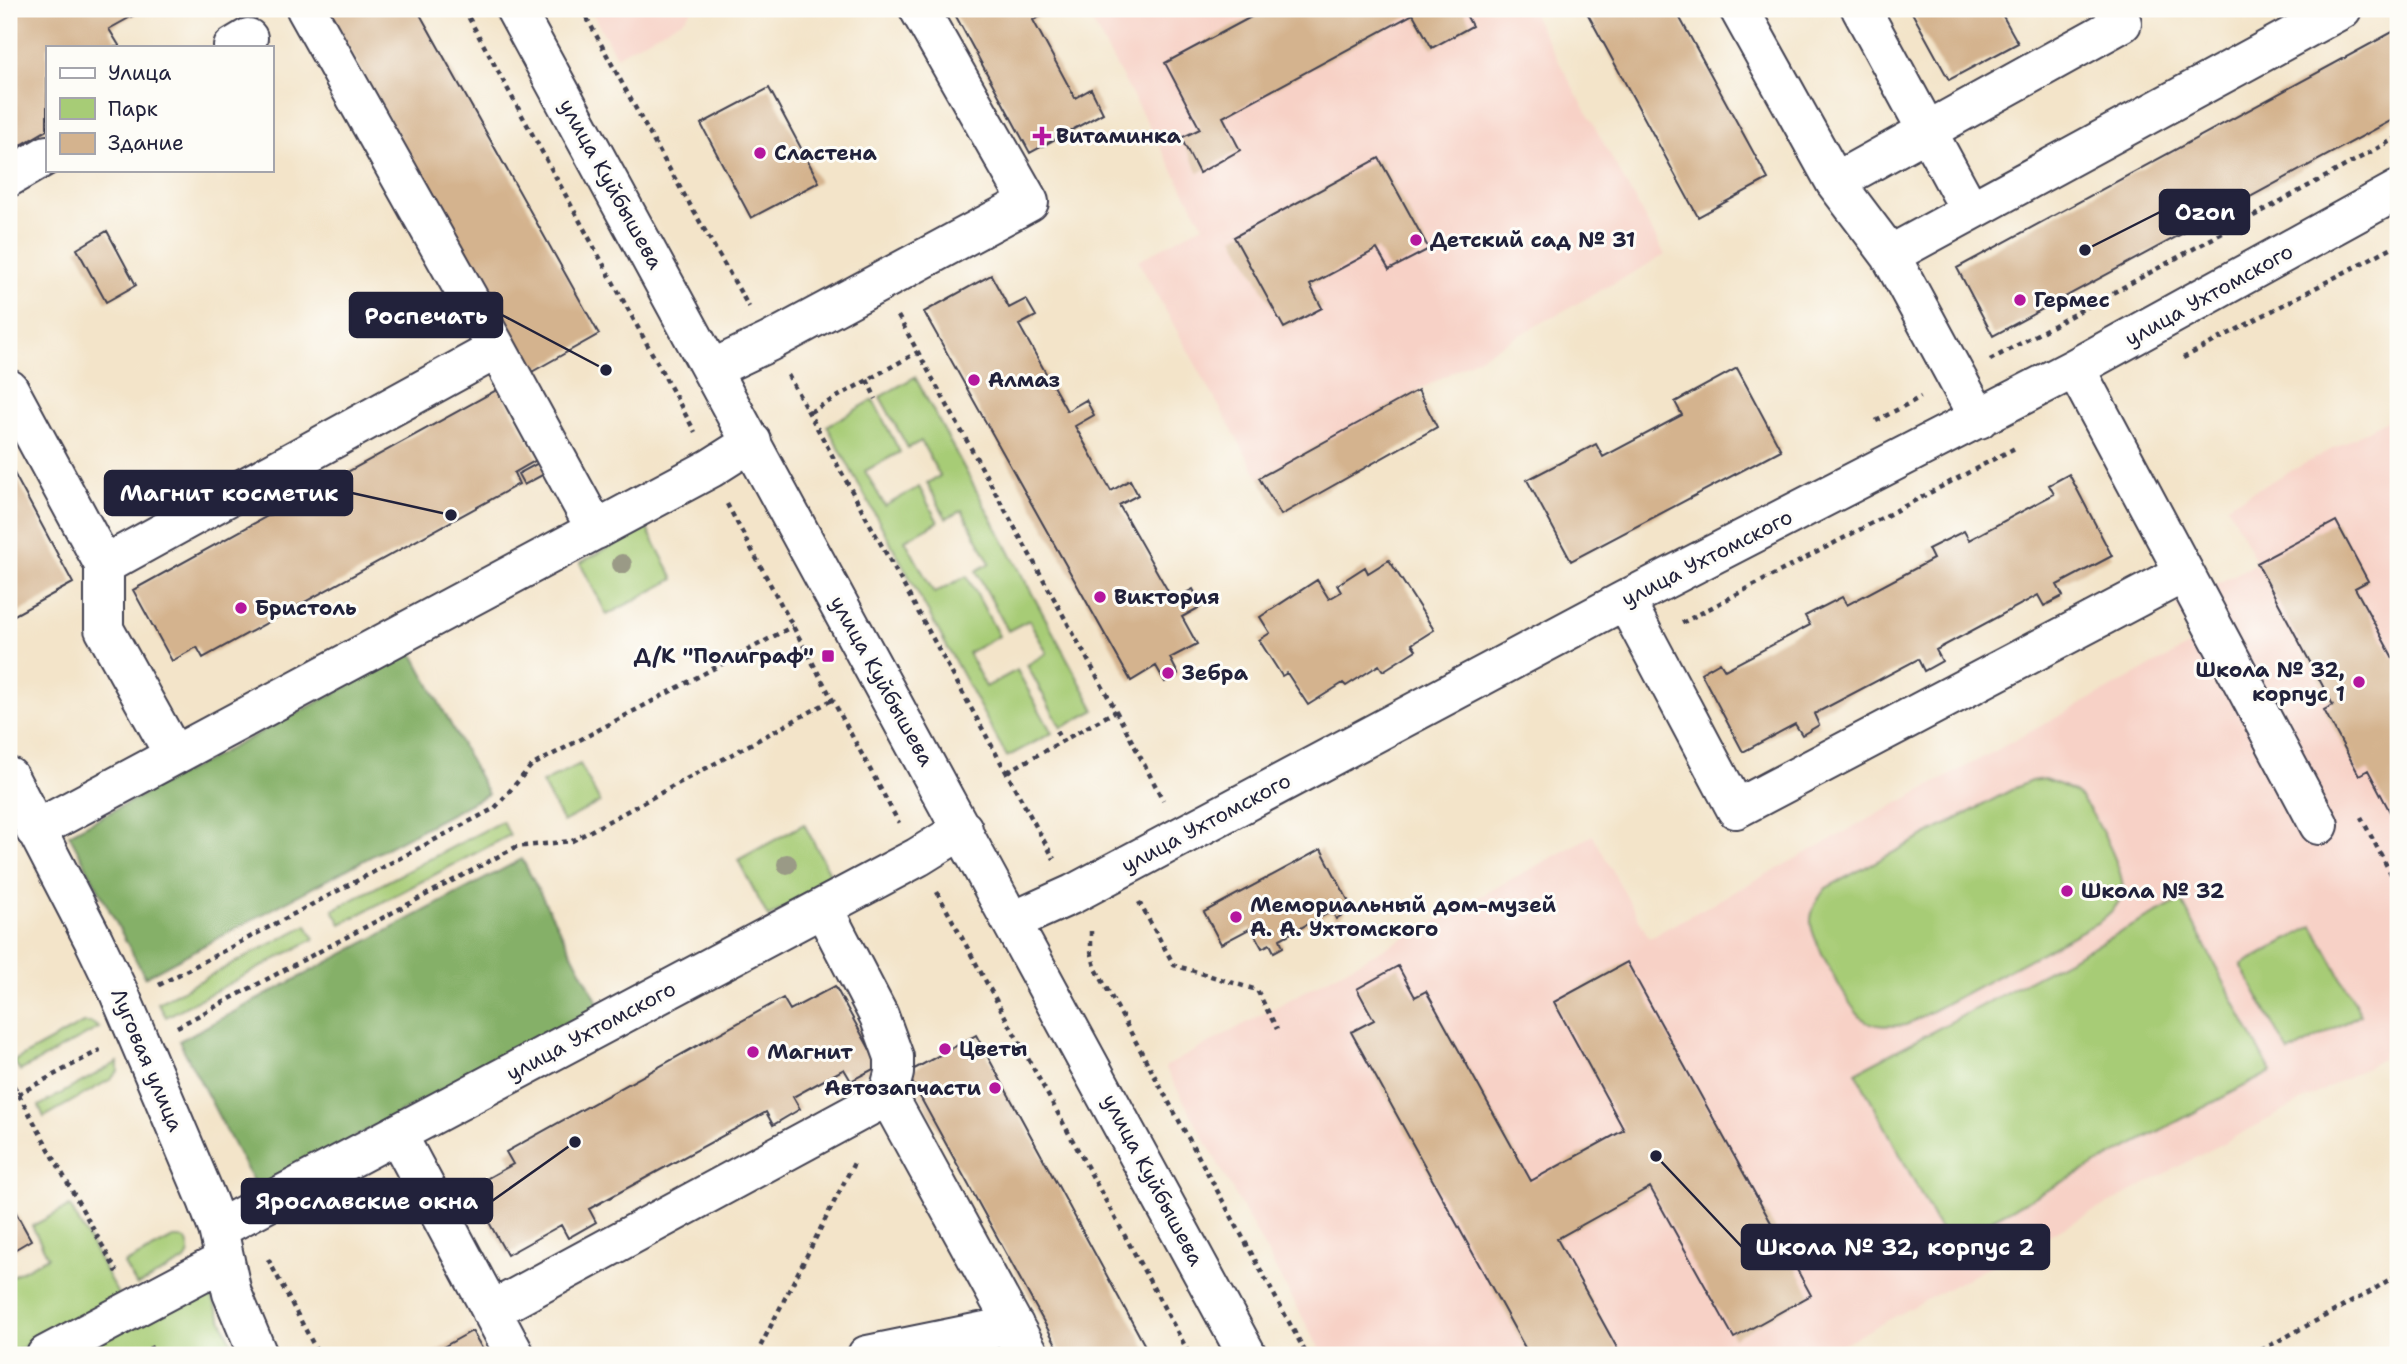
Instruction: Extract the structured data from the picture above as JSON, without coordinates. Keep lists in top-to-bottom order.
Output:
{
  "streets": {
    "street": ["улица Куйбышева", "улица Ухтомского", "Луговая улица"]
  },
  "crossings": [
    ["улица Куйбышева", "улица Ухтомского"],
    ["улица Ухтомского", "Луговая улица"]
  ],
  "places": {
    "health": ["Витаминка"],
    "other": [
      "Сластена",
      "Детский сад № 31",
      "Ozon",
      "Гермес",
      "Роспечать",
      "Алмаз",
      "Магнит косметик",
      "Виктория",
      "Бристоль",
      "Зебра",
      "Школа № 32, корпус 1",
      "Школа № 32",
      "Мемориальный дом-музей А. А. Ухтомского",
      "Цветы",
      "Магнит",
      "Автозапчасти",
      "Ярославские окна",
      "Школа № 32, корпус 2"
    ],
    "transit": ["Д/К \"Полиграф\""]
  },
  "legend": ["Улица", "Парк", "Здание"]
}
